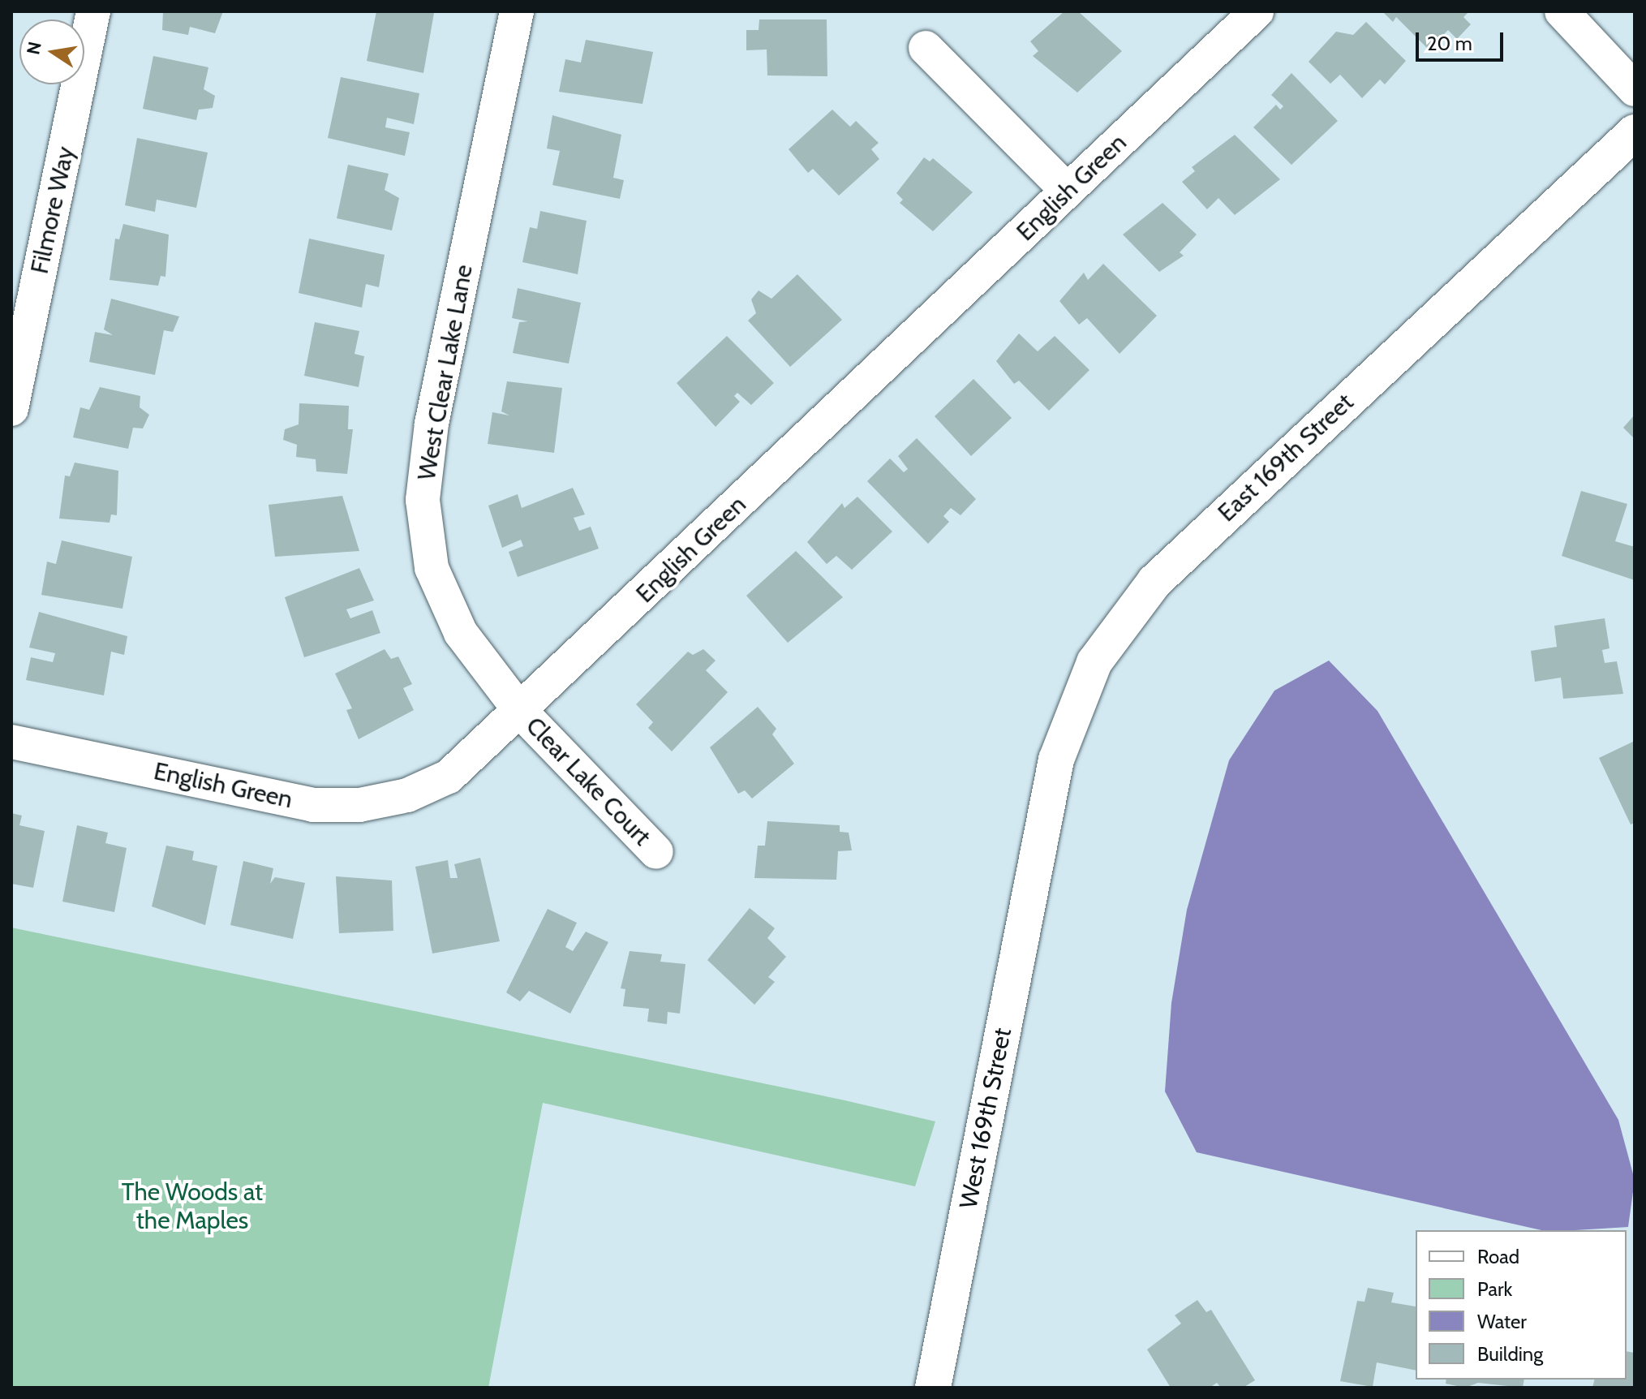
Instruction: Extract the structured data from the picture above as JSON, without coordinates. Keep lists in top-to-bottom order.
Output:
{
  "streets": {
    "street": [
      "English Green",
      "Filmore Way",
      "West Clear Lake Lane",
      "East 169th Street",
      "Clear Lake Court",
      "West 169th Street"
    ]
  },
  "crossings": [
    ["English Green", "West Clear Lake Lane"],
    ["English Green", "Clear Lake Court"],
    ["West Clear Lake Lane", "Clear Lake Court"],
    ["East 169th Street", "West 169th Street"]
  ],
  "parks": ["The Woods at the Maples"],
  "legend": [
    "Road",
    "Park",
    "Water",
    "Building"
  ],
  "scale_bar": "20 m",
  "north": "left"
}
